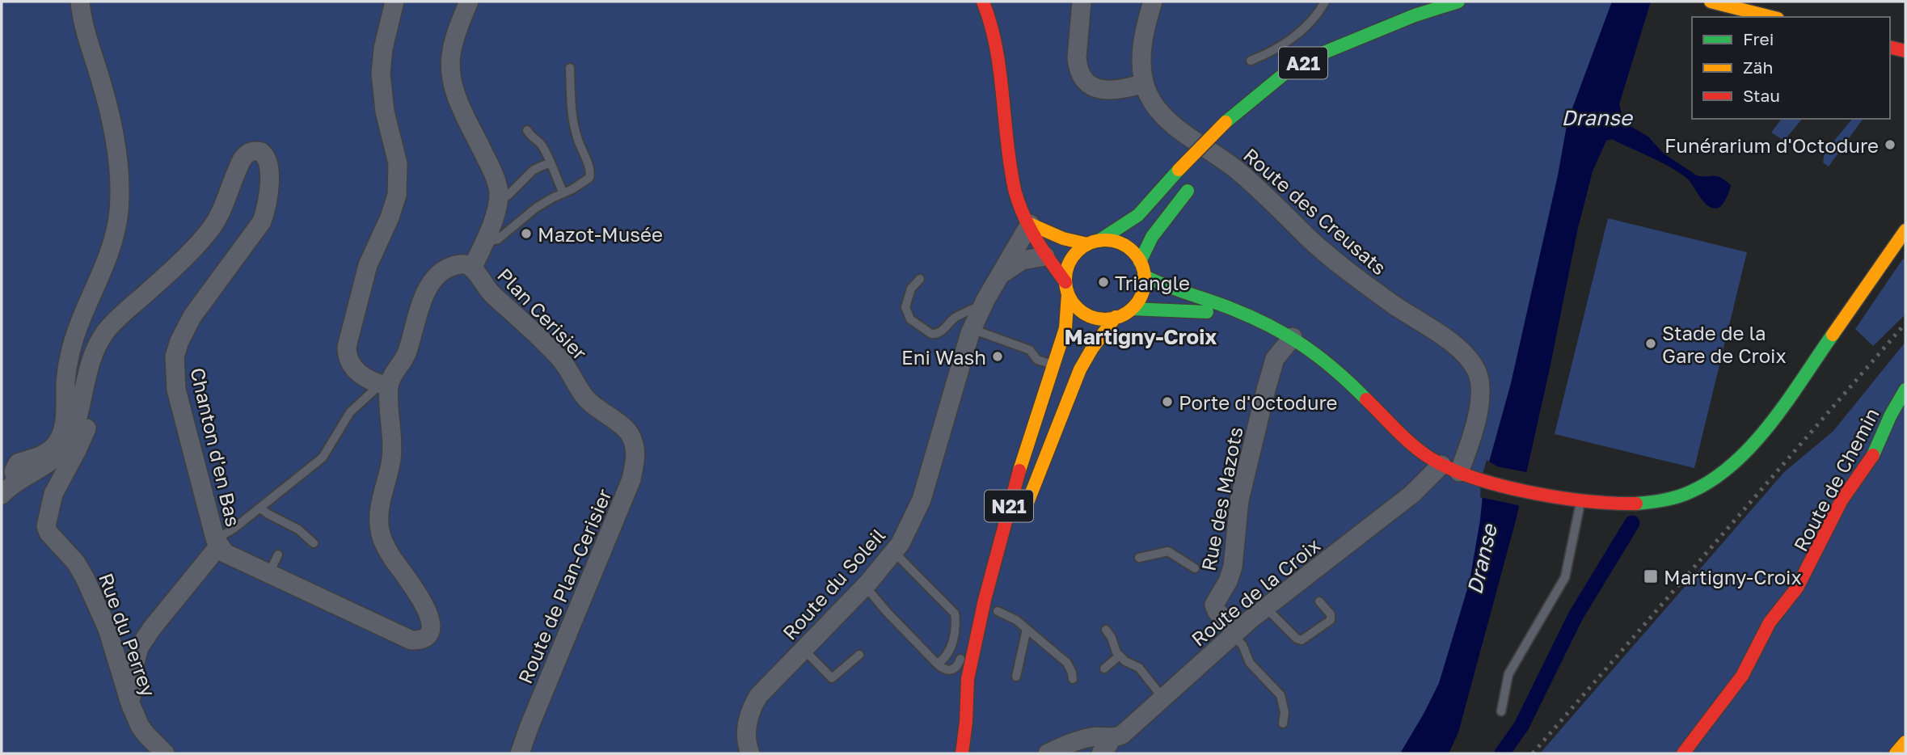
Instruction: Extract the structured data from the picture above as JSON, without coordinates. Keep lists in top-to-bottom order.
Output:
{
  "streets": {
    "main road": ["A21", "Route de Chemin", "N21"],
    "street": [
      "Route des Creusats",
      "Plan Cerisier",
      "Chanton d'en Bas",
      "Rue des Mazots",
      "Route du Soleil",
      "Route de Plan-Cerisier",
      "Route de la Croix",
      "Rue du Perrey"
    ]
  },
  "crossings": [
    ["A21", "N21"],
    ["Plan Cerisier", "Chanton d'en Bas"],
    ["Plan Cerisier", "Route de Plan-Cerisier"],
    ["Chanton d'en Bas", "Rue du Perrey"],
    ["Rue des Mazots", "Route de la Croix"]
  ],
  "districts": ["Martigny-Croix"],
  "water": ["Dranse"],
  "places": {
    "other": [
      "Funérarium d'Octodure",
      "Mazot-Musée",
      "Triangle",
      "Stade de la Gare de Croix",
      "Eni Wash",
      "Porte d'Octodure"
    ],
    "transit": ["Martigny-Croix"]
  },
  "legend": ["Frei", "Zäh", "Stau"]
}
